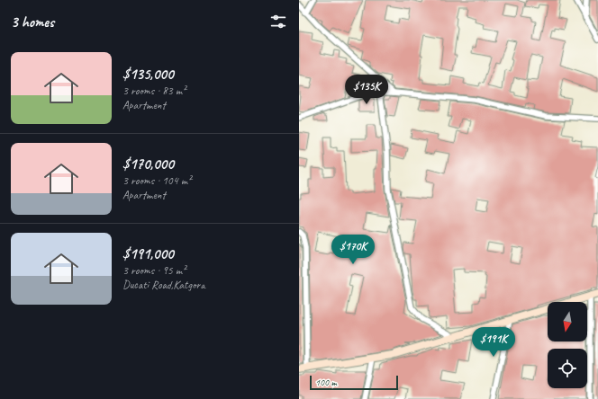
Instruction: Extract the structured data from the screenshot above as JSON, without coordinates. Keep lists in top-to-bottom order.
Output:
{
  "scale_bar": "100 m",
  "north": "bottom",
  "page": {
    "heading": "3 homes",
    "list": [
      {
        "name": "$135,000",
        "note": "3 rooms · 83 m² · Apartment"
      },
      {
        "name": "$170,000",
        "note": "3 rooms · 104 m² · Apartment"
      },
      {
        "name": "$191,000",
        "note": "3 rooms · 95 m² · Ducati Road,Katgora"
      }
    ],
    "price": ["$135K", "$170K", "$191K"],
    "scale": "100 m"
  }
}
